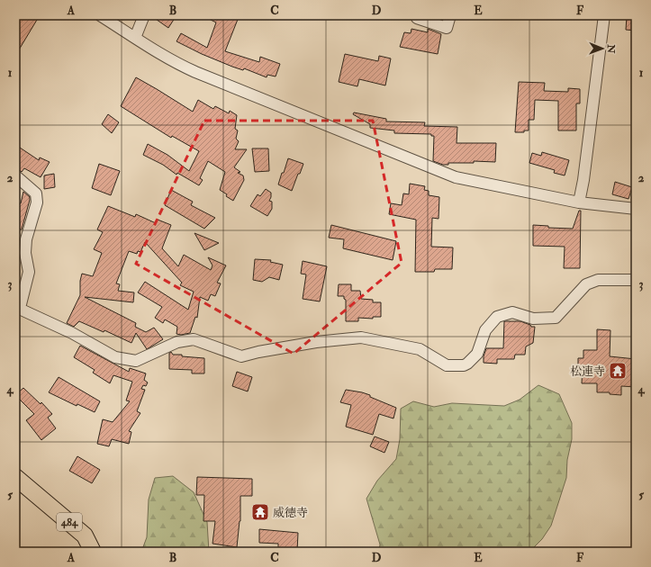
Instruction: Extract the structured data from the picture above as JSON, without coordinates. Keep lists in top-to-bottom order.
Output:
{
  "streets": {
    "highway": ["484"]
  },
  "places": {
    "temple": ["松連寺", "威徳寺"]
  },
  "north": "right",
  "grid": {
    "columns": [
      "A",
      "B",
      "C",
      "D",
      "E",
      "F"
    ],
    "rows": [
      "1",
      "2",
      "3",
      "4",
      "5"
    ]
  }
}
